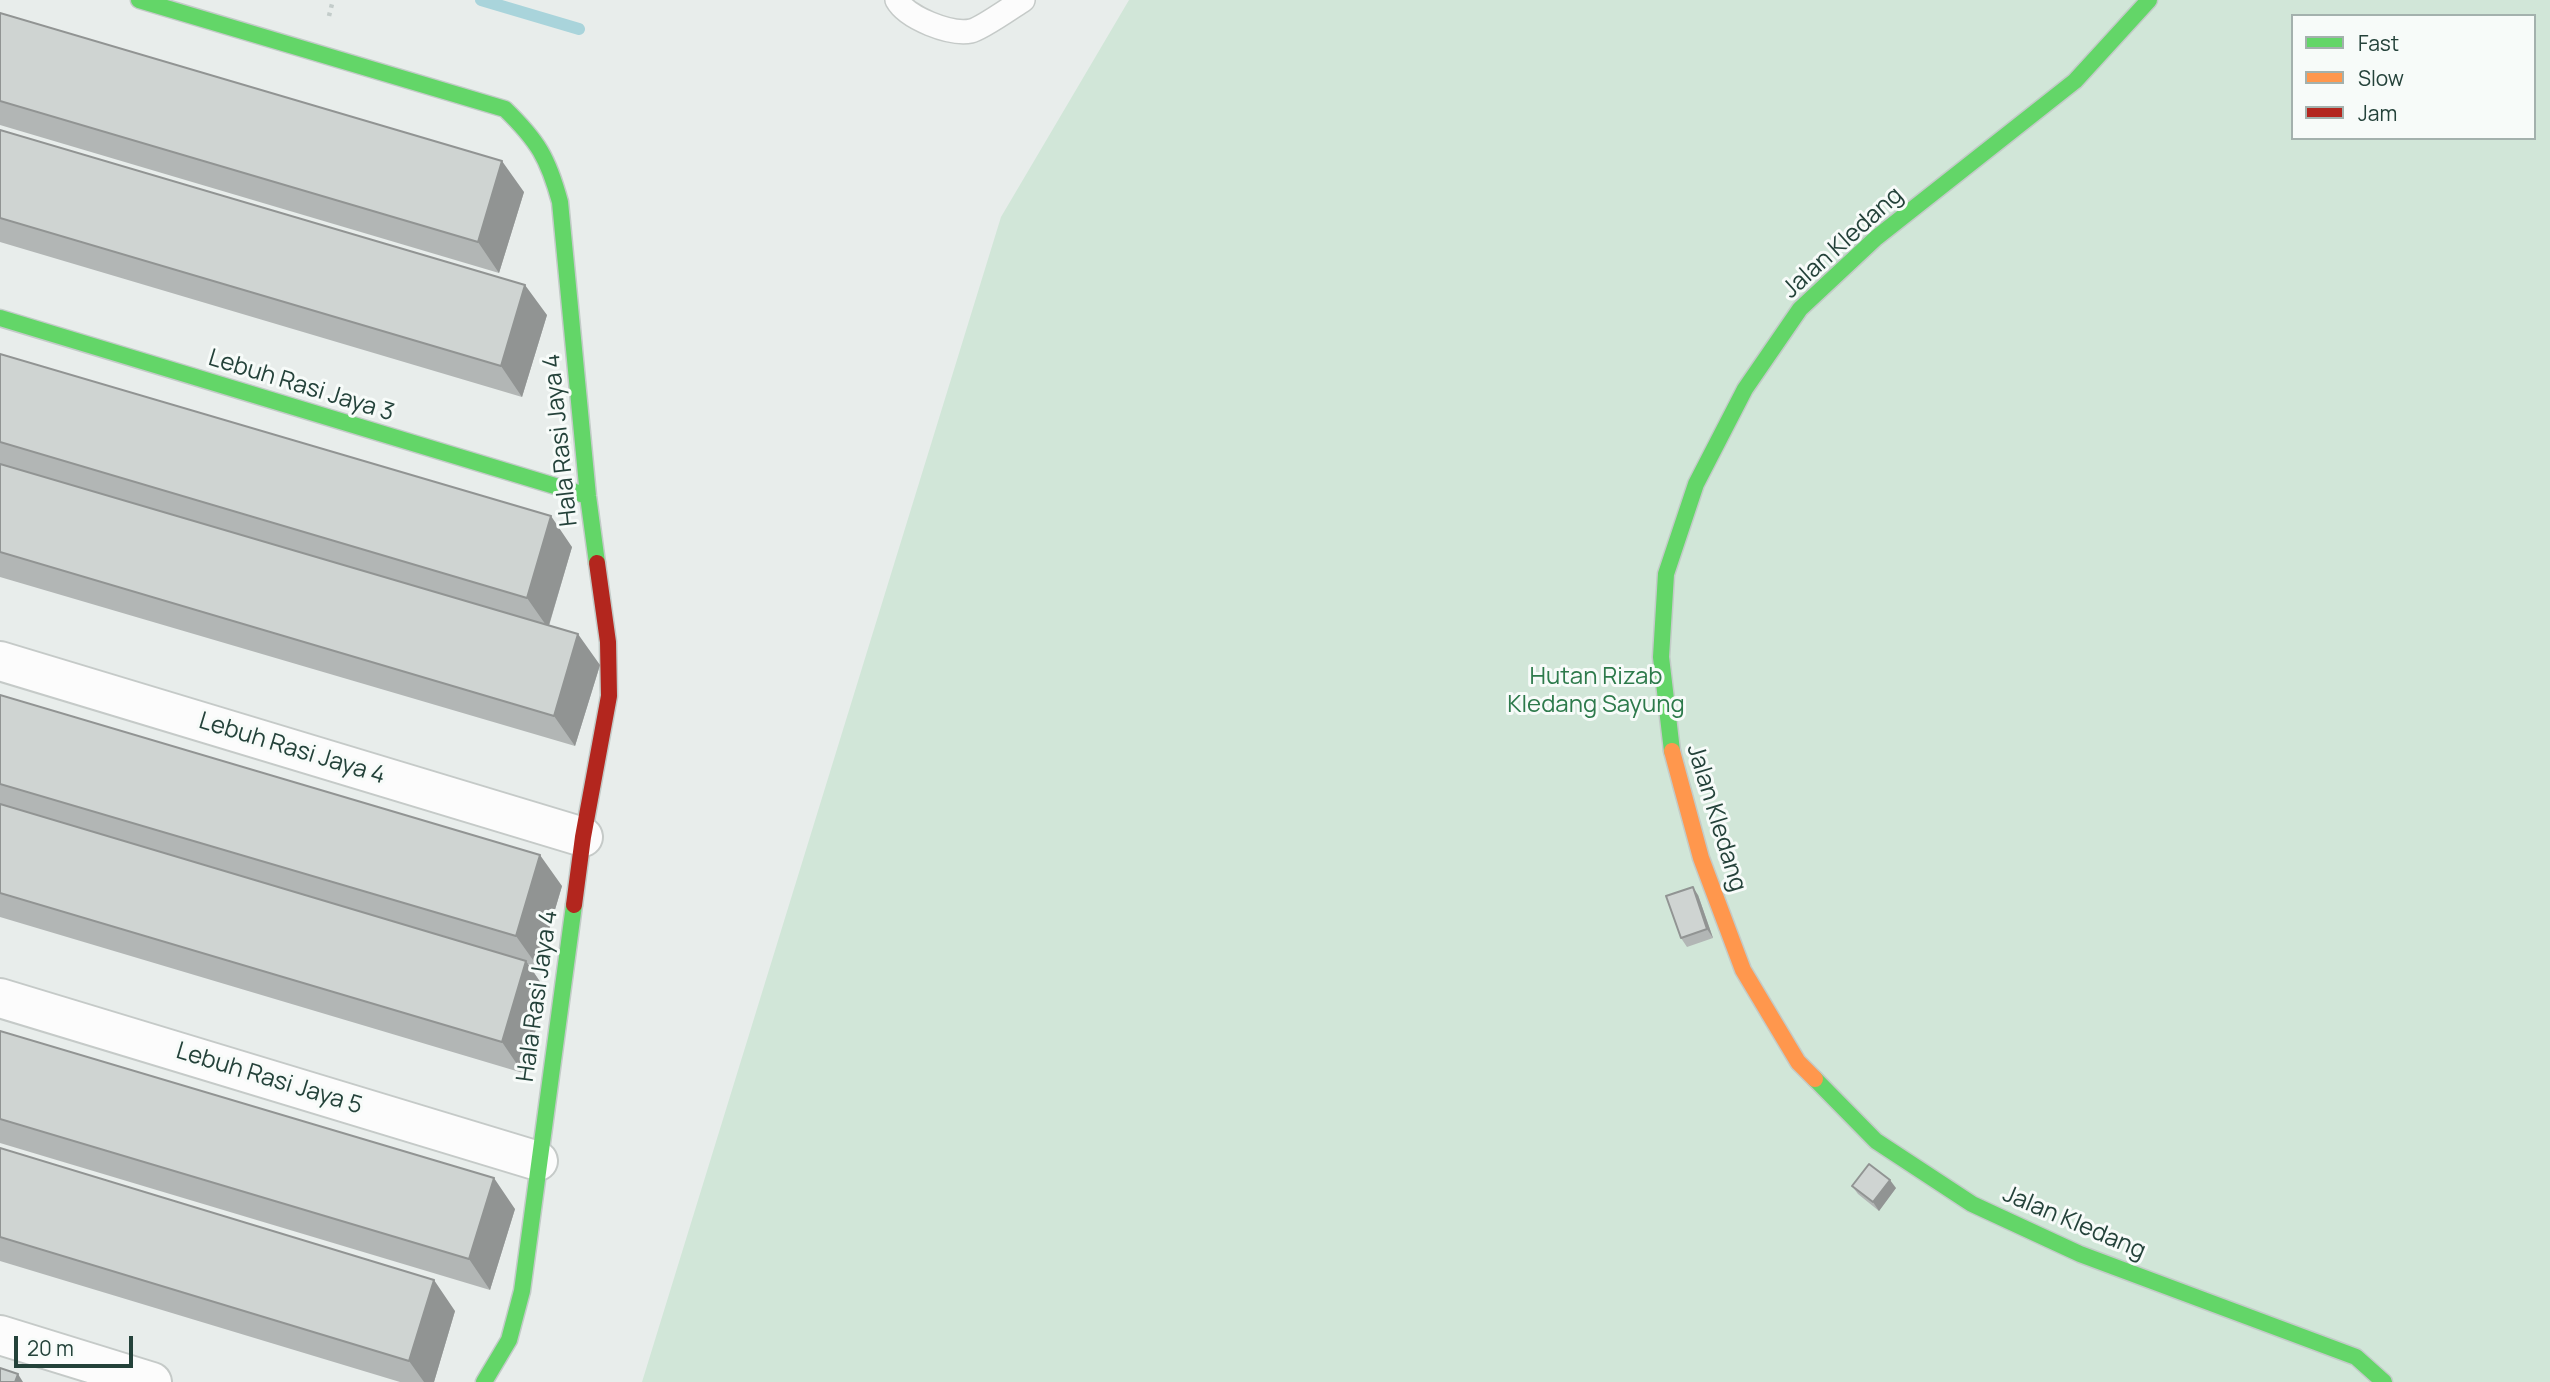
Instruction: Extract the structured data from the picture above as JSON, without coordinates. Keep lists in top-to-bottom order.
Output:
{
  "streets": {
    "street": [
      "Jalan Kledang",
      "Lebuh Rasi Jaya 3",
      "Hala Rasi Jaya 4",
      "Lebuh Rasi Jaya 4",
      "Lebuh Rasi Jaya 5"
    ]
  },
  "crossings": [
    ["Lebuh Rasi Jaya 3", "Hala Rasi Jaya 4"],
    ["Hala Rasi Jaya 4", "Lebuh Rasi Jaya 4"],
    ["Hala Rasi Jaya 4", "Lebuh Rasi Jaya 5"]
  ],
  "parks": ["Hutan Rizab Kledang Sayung"],
  "legend": ["Fast", "Slow", "Jam"],
  "scale_bar": "20 m"
}
